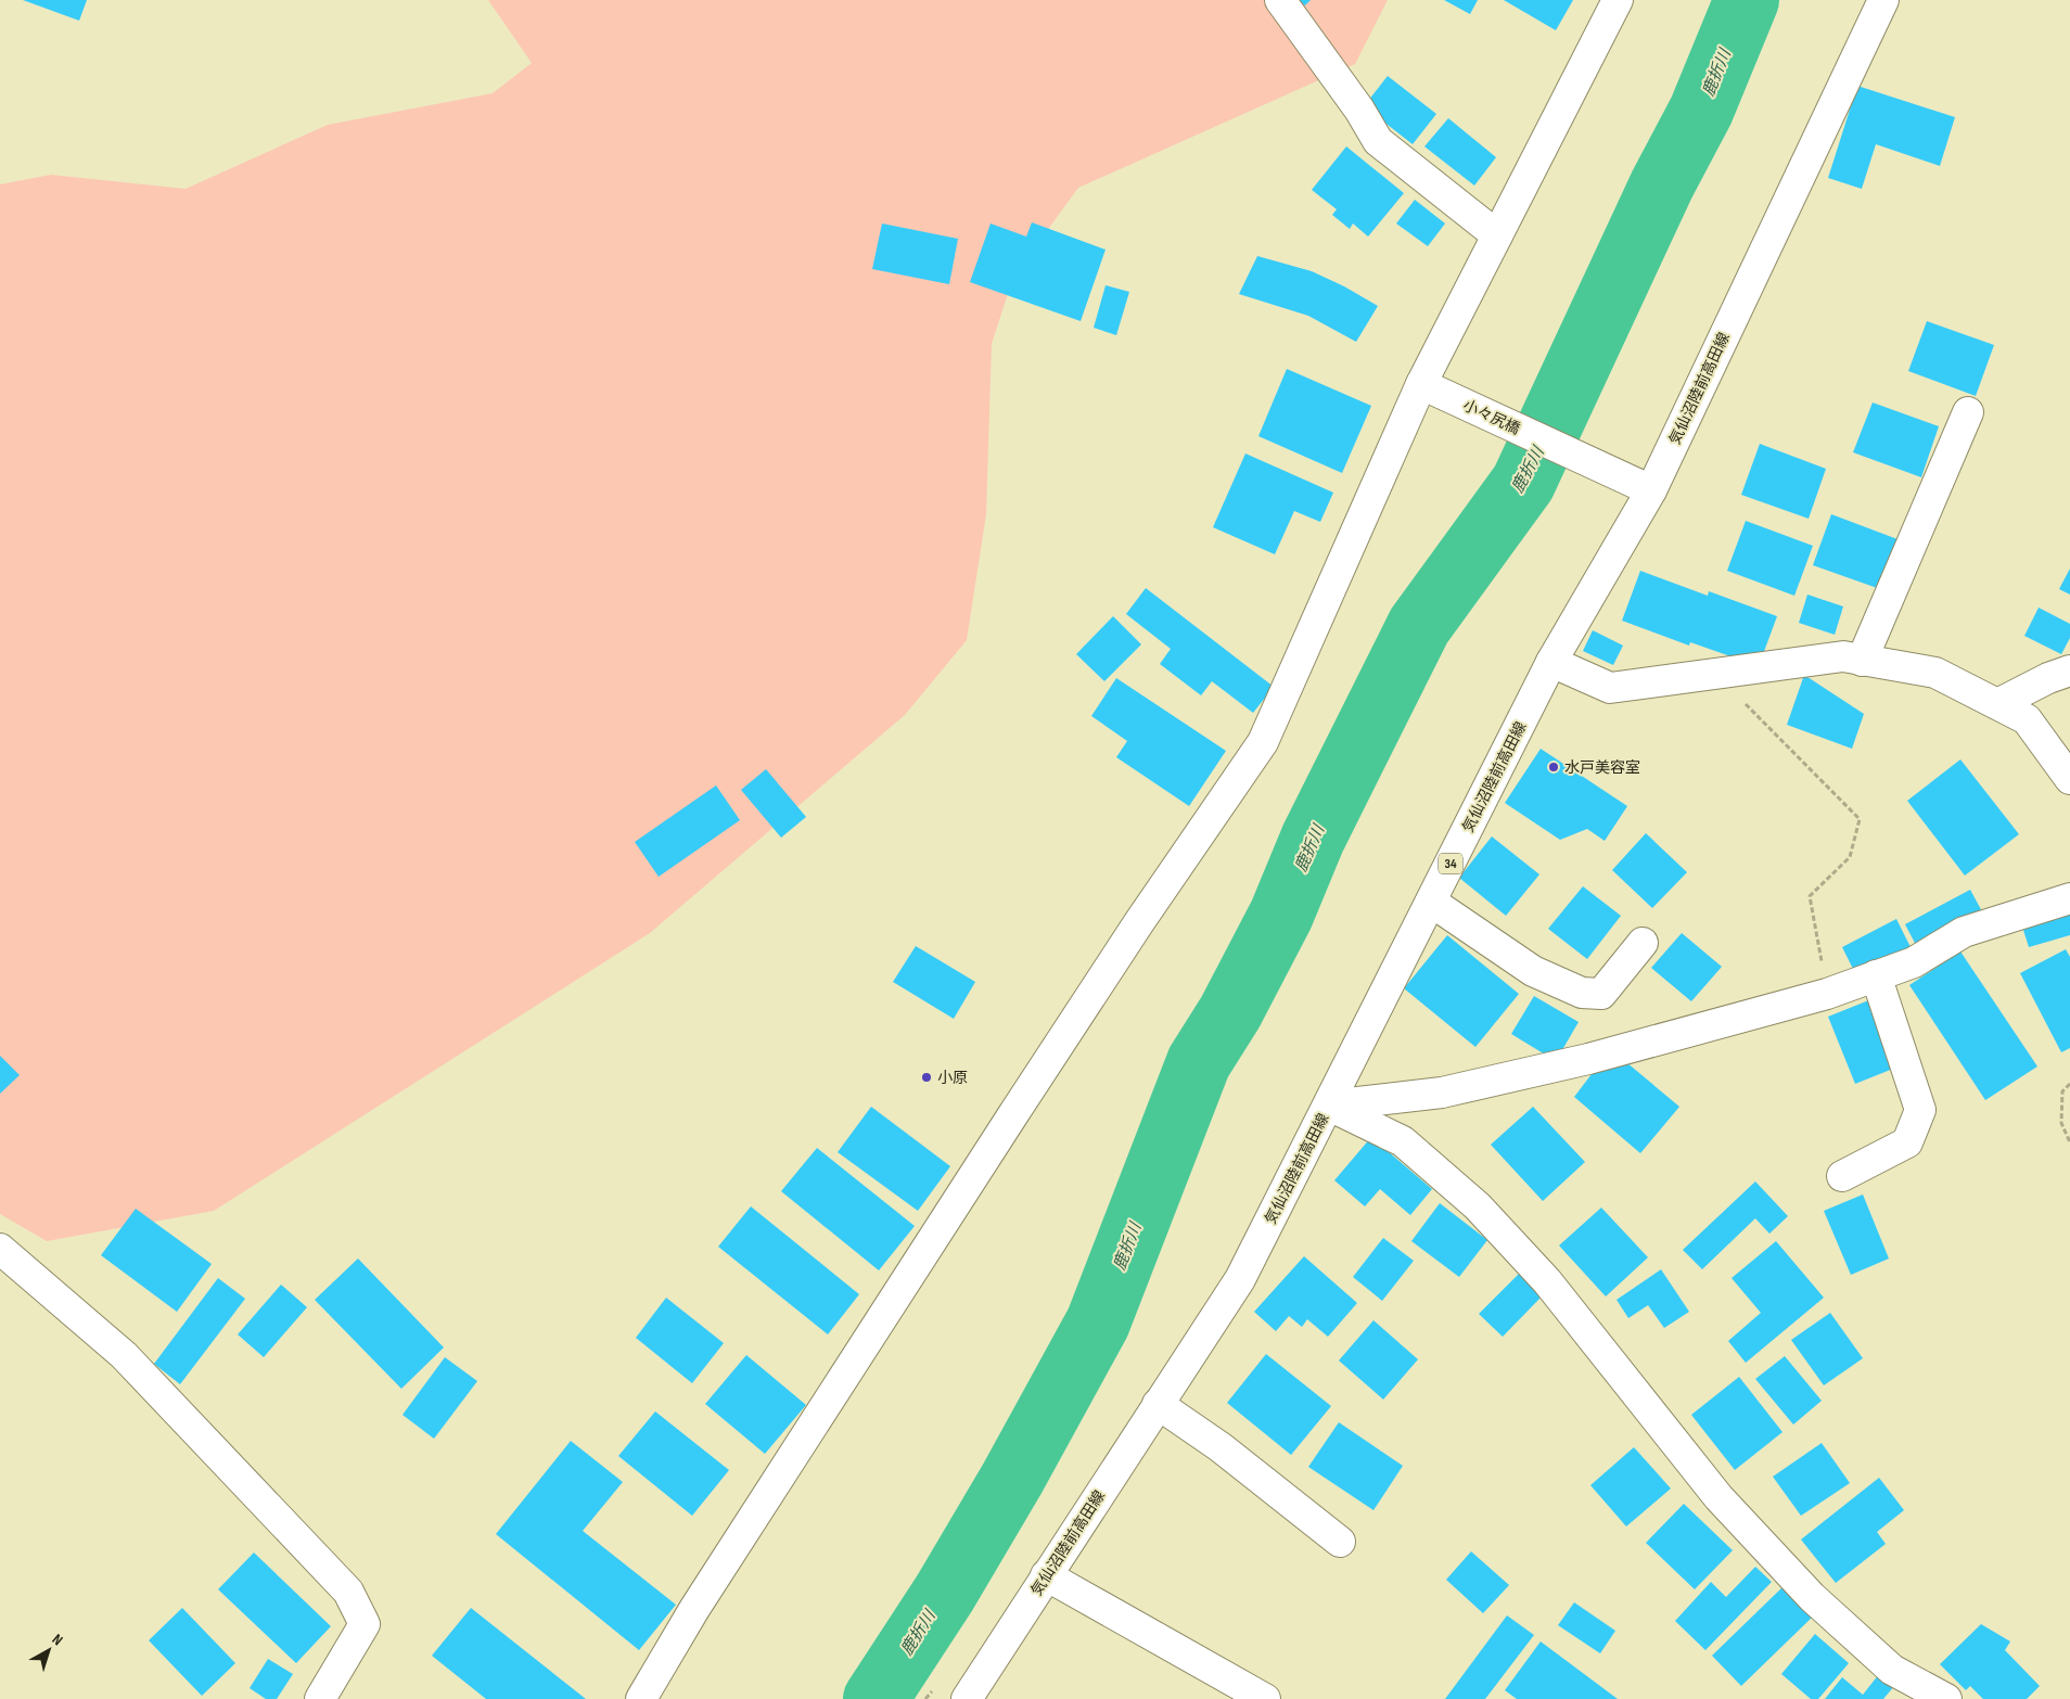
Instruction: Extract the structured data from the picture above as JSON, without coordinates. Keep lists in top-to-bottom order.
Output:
{
  "streets": {
    "street": ["気仙沼陸前高田線", "小々尻橋", "34"]
  },
  "crossings": [
    ["気仙沼陸前高田線", "小々尻橋"]
  ],
  "water": ["鹿折川"],
  "places": ["水戸美容室", "小原"],
  "north": "top right"
}
